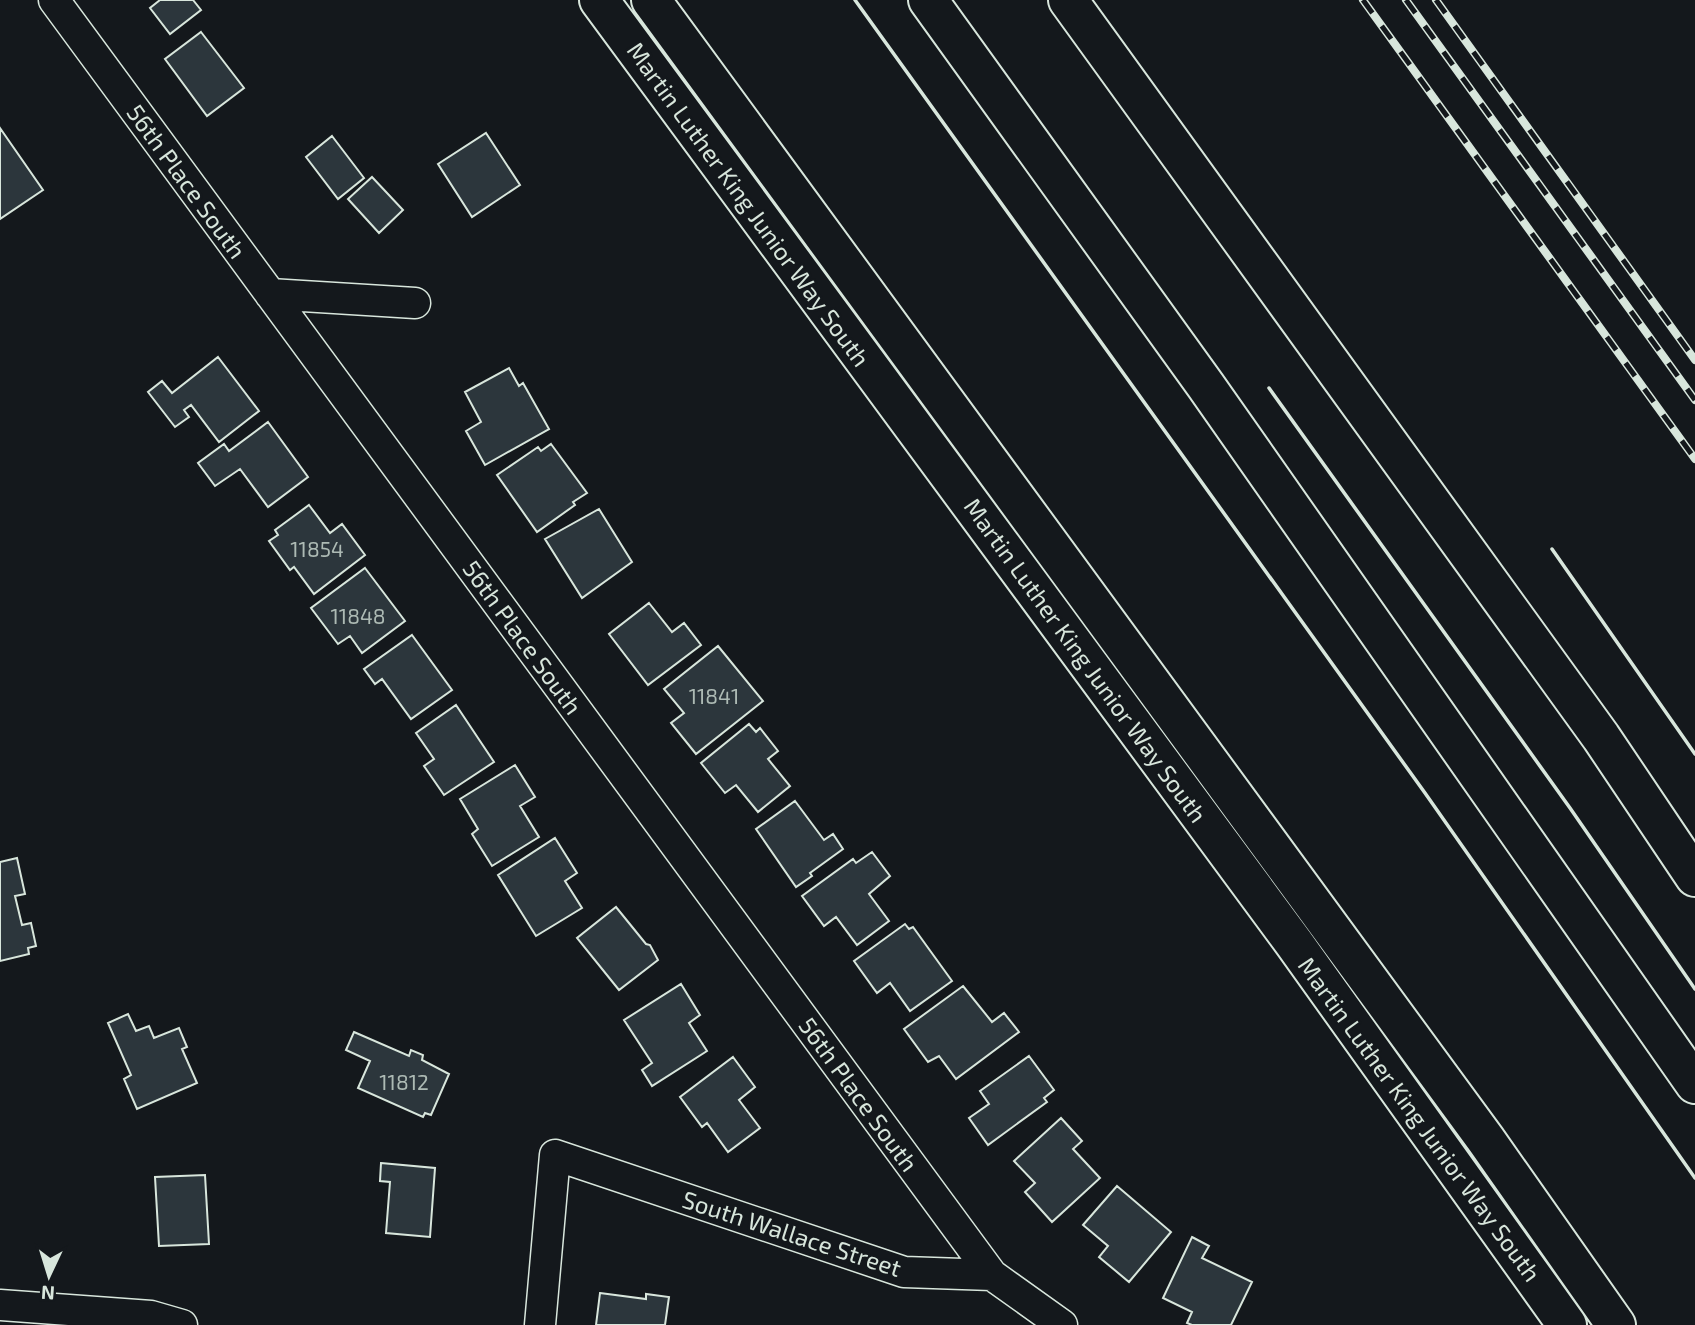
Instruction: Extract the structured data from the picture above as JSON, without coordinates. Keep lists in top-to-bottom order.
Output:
{
  "streets": {
    "main road": ["Martin Luther King Junior Way South"],
    "street": ["56th Place South", "South Wallace Street"]
  },
  "crossings": [
    ["56th Place South", "South Wallace Street"]
  ],
  "house_numbers": [
    "11854",
    "11848",
    "11841",
    "11812"
  ],
  "north": "bottom"
}
